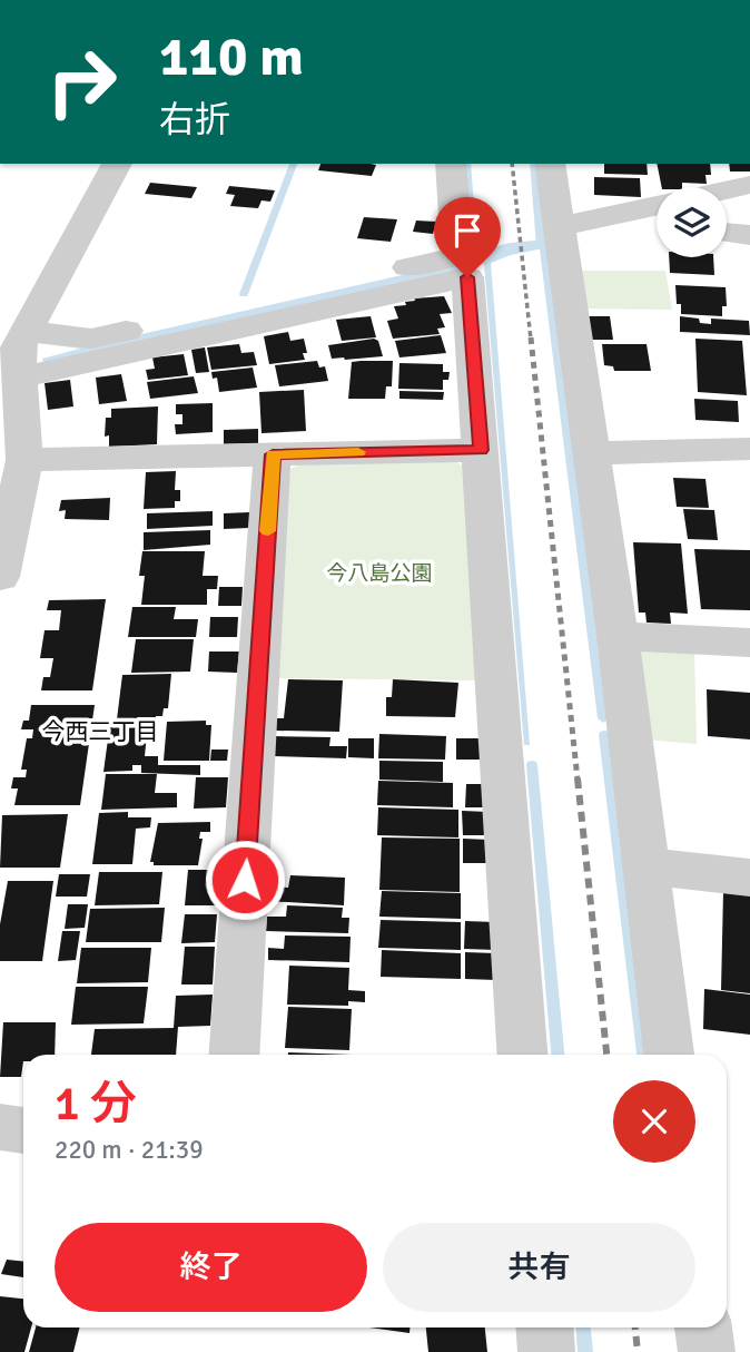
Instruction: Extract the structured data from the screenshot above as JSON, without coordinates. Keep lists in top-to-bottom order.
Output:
{
  "districts": ["今西三丁目"],
  "parks": ["今八島公園"],
  "page": {
    "turn": ["110 m", "右折"],
    "heading": ["1 分", "220 m · 21:39"],
    "buttons": ["終了", "共有"]
  }
}
